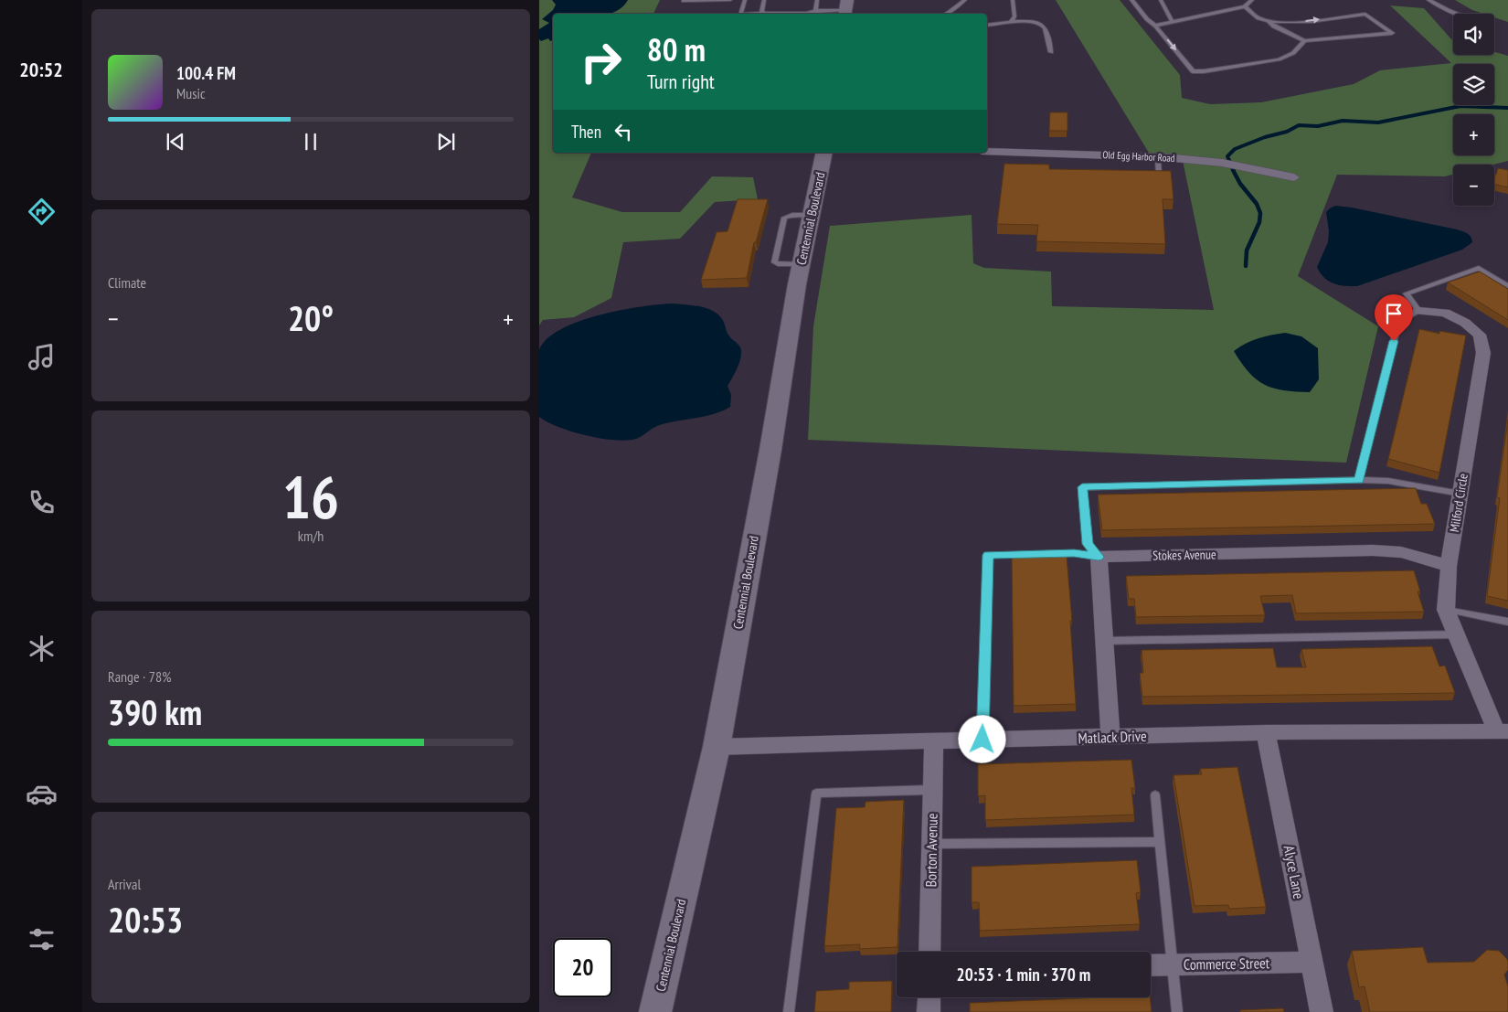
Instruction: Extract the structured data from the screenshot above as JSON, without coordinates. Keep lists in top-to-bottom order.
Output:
{
  "streets": {
    "main road": ["Centennial Boulevard"],
    "street": [
      "Old Egg Harbor Road",
      "Milford Circle",
      "Stokes Avenue",
      "Matlack Drive",
      "Borton Avenue",
      "Alyce Lane",
      "Commerce Street"
    ]
  },
  "crossings": [
    ["Centennial Boulevard", "Matlack Drive"],
    ["Milford Circle", "Stokes Avenue"],
    ["Milford Circle", "Matlack Drive"],
    ["Matlack Drive", "Borton Avenue"],
    ["Matlack Drive", "Alyce Lane"],
    ["Alyce Lane", "Commerce Street"]
  ],
  "page": {
    "tabs": "20:52",
    "map_buttons": ["+", "−"],
    "turn": ["80 m", "Turn right"],
    "song": ["100.4 FM", "Music"],
    "then": "Then",
    "tile": [
      "Climate",
      ["16", "km/h"],
      ["Range · 78%", "390 km"],
      ["Arrival", "20:53"]
    ],
    "heat": ["−", "20°", "+"],
    "limit": "20",
    "trip": "20:53 · 1 min · 370 m"
  }
}
